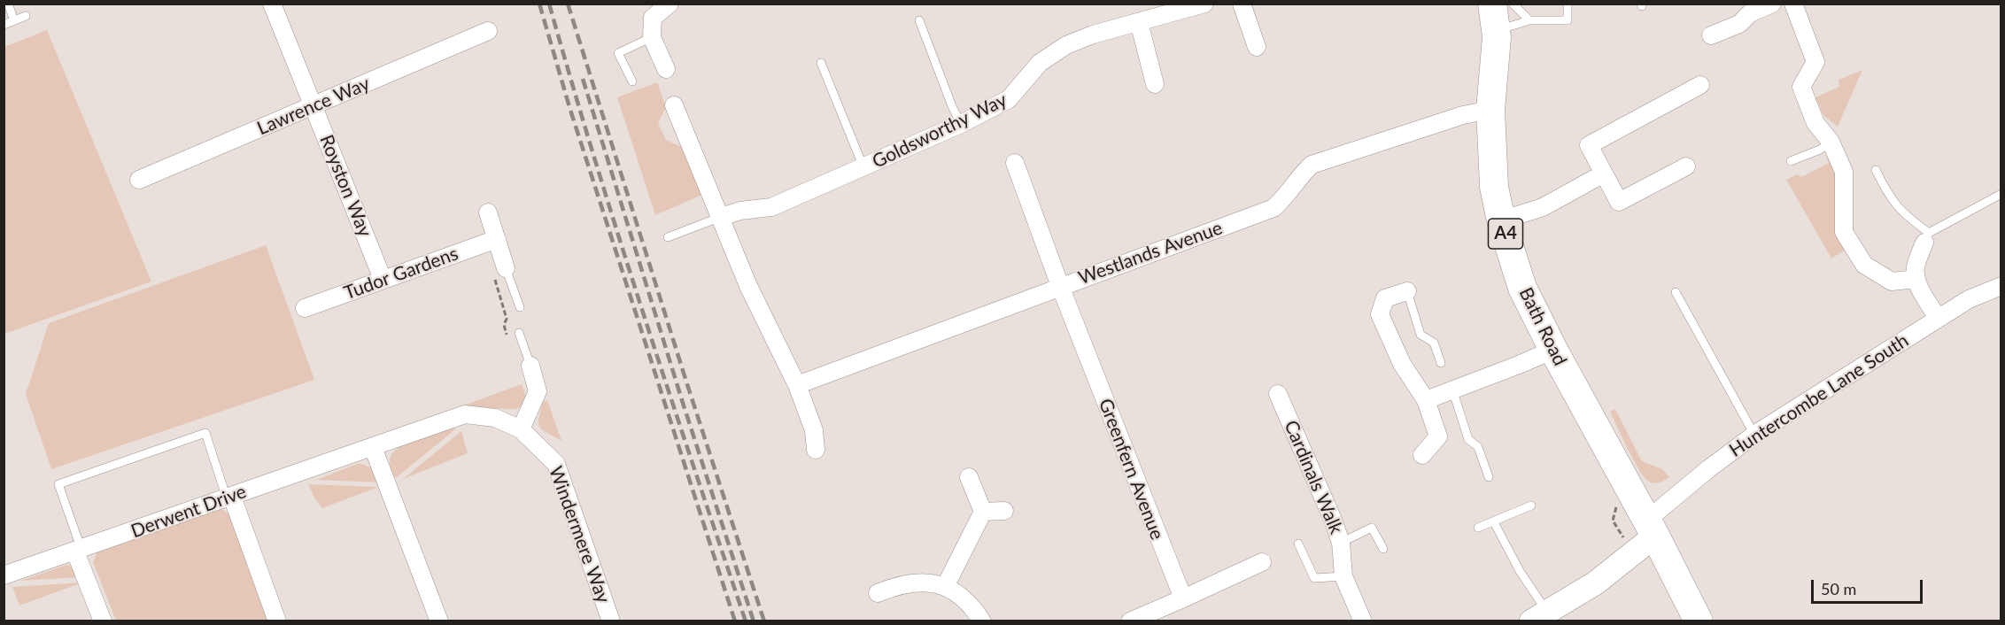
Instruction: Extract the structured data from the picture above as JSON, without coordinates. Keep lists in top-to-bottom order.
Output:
{
  "streets": {
    "main road": ["A4", "Bath Road"],
    "street": [
      "Lawrence Way",
      "Goldsworthy Way",
      "Royston Way",
      "Westlands Avenue",
      "Tudor Gardens",
      "Huntercombe Lane South",
      "Greenfern Avenue",
      "Cardinals Walk",
      "Derwent Drive",
      "Windermere Way"
    ]
  },
  "crossings": [
    ["Lawrence Way", "Royston Way"],
    ["Royston Way", "Tudor Gardens"],
    ["Westlands Avenue", "Bath Road"],
    ["Westlands Avenue", "Greenfern Avenue"],
    ["Bath Road", "Huntercombe Lane South"],
    ["Derwent Drive", "Windermere Way"]
  ],
  "scale_bar": "50 m"
}
